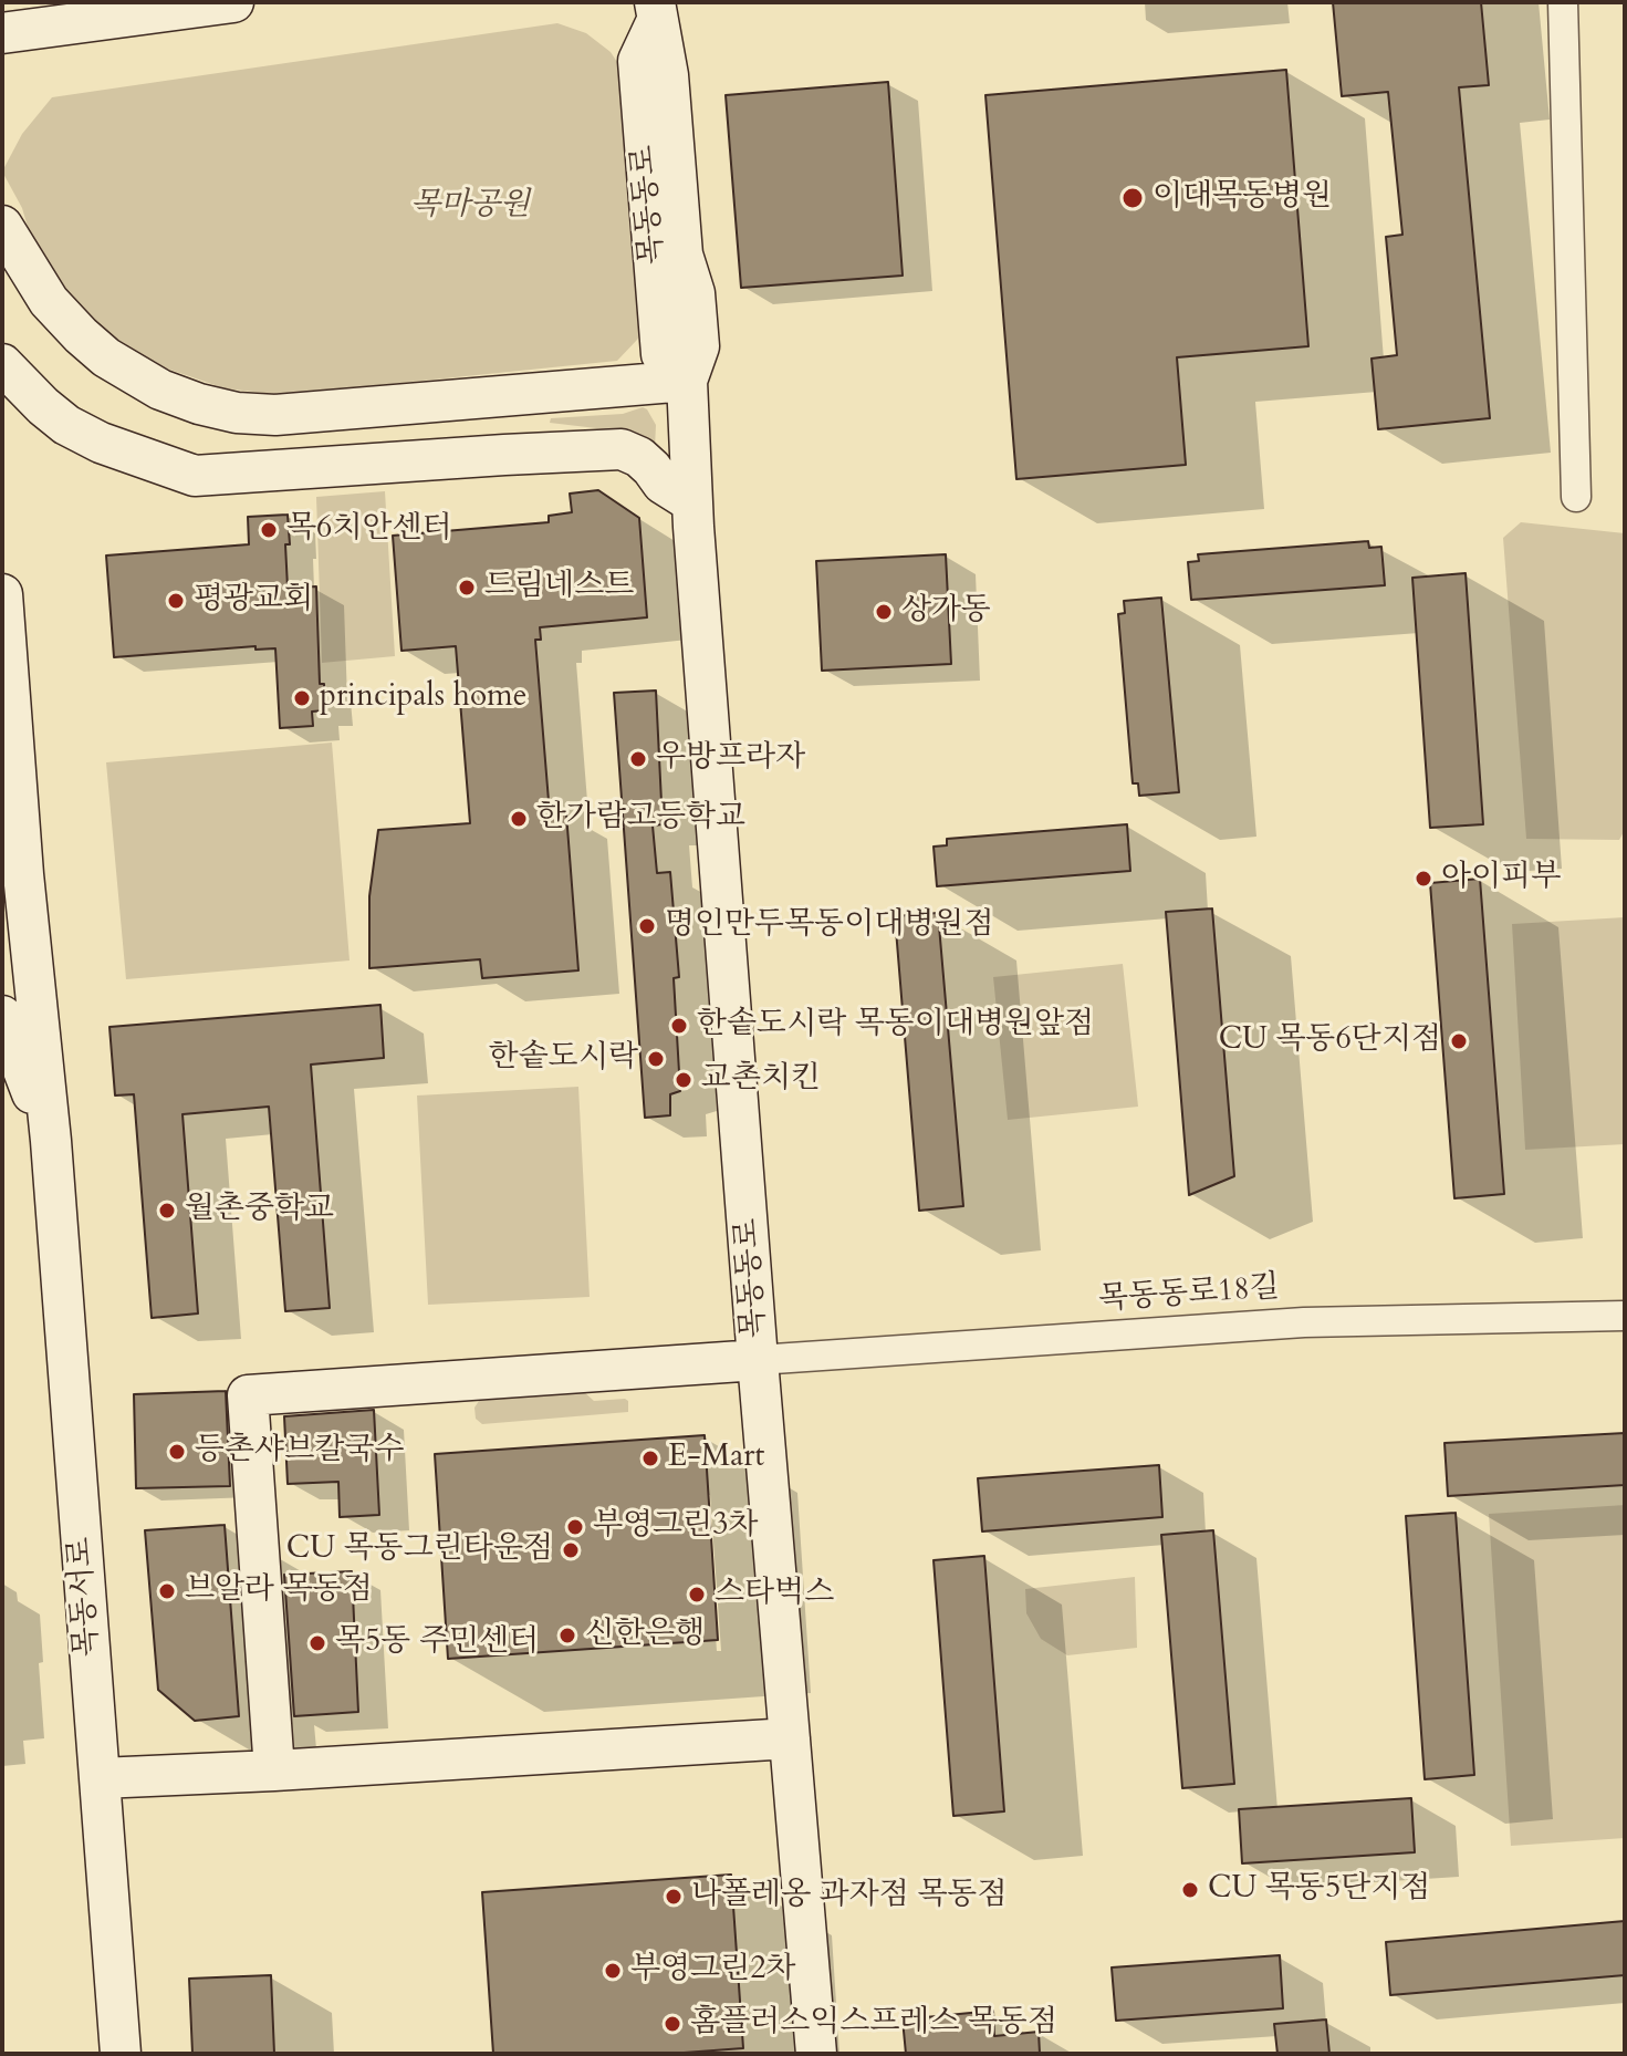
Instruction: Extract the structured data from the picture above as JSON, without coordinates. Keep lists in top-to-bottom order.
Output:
{
  "streets": {
    "main road": ["목동동로", "목동서로"],
    "street": ["목동동로18길"]
  },
  "crossings": [
    ["목동동로", "목동동로18길"]
  ],
  "parks": ["목마공원"],
  "places": [
    "이대목동병원",
    "목6치안센터",
    "드림네스트",
    "평광교회",
    "상가동",
    "principals home",
    "우방프라자",
    "한가람고등학교",
    "아이피부",
    "명인만두목동이대병원점",
    "한솥도시락 목동이대병원앞점",
    "CU 목동6단지점",
    "한솥도시락",
    "교촌치킨",
    "월촌중학교",
    "등촌샤브칼국수",
    "E-Mart",
    "부영그린3차",
    "CU 목동그린타운점",
    "브알라 목동점",
    "스타벅스",
    "신한은행",
    "목5동 주민센터",
    "CU 목동5단지점",
    "나폴레옹 과자점 목동점",
    "부영그린2차",
    "홈플러스익스프레스 목동점"
  ]
}
